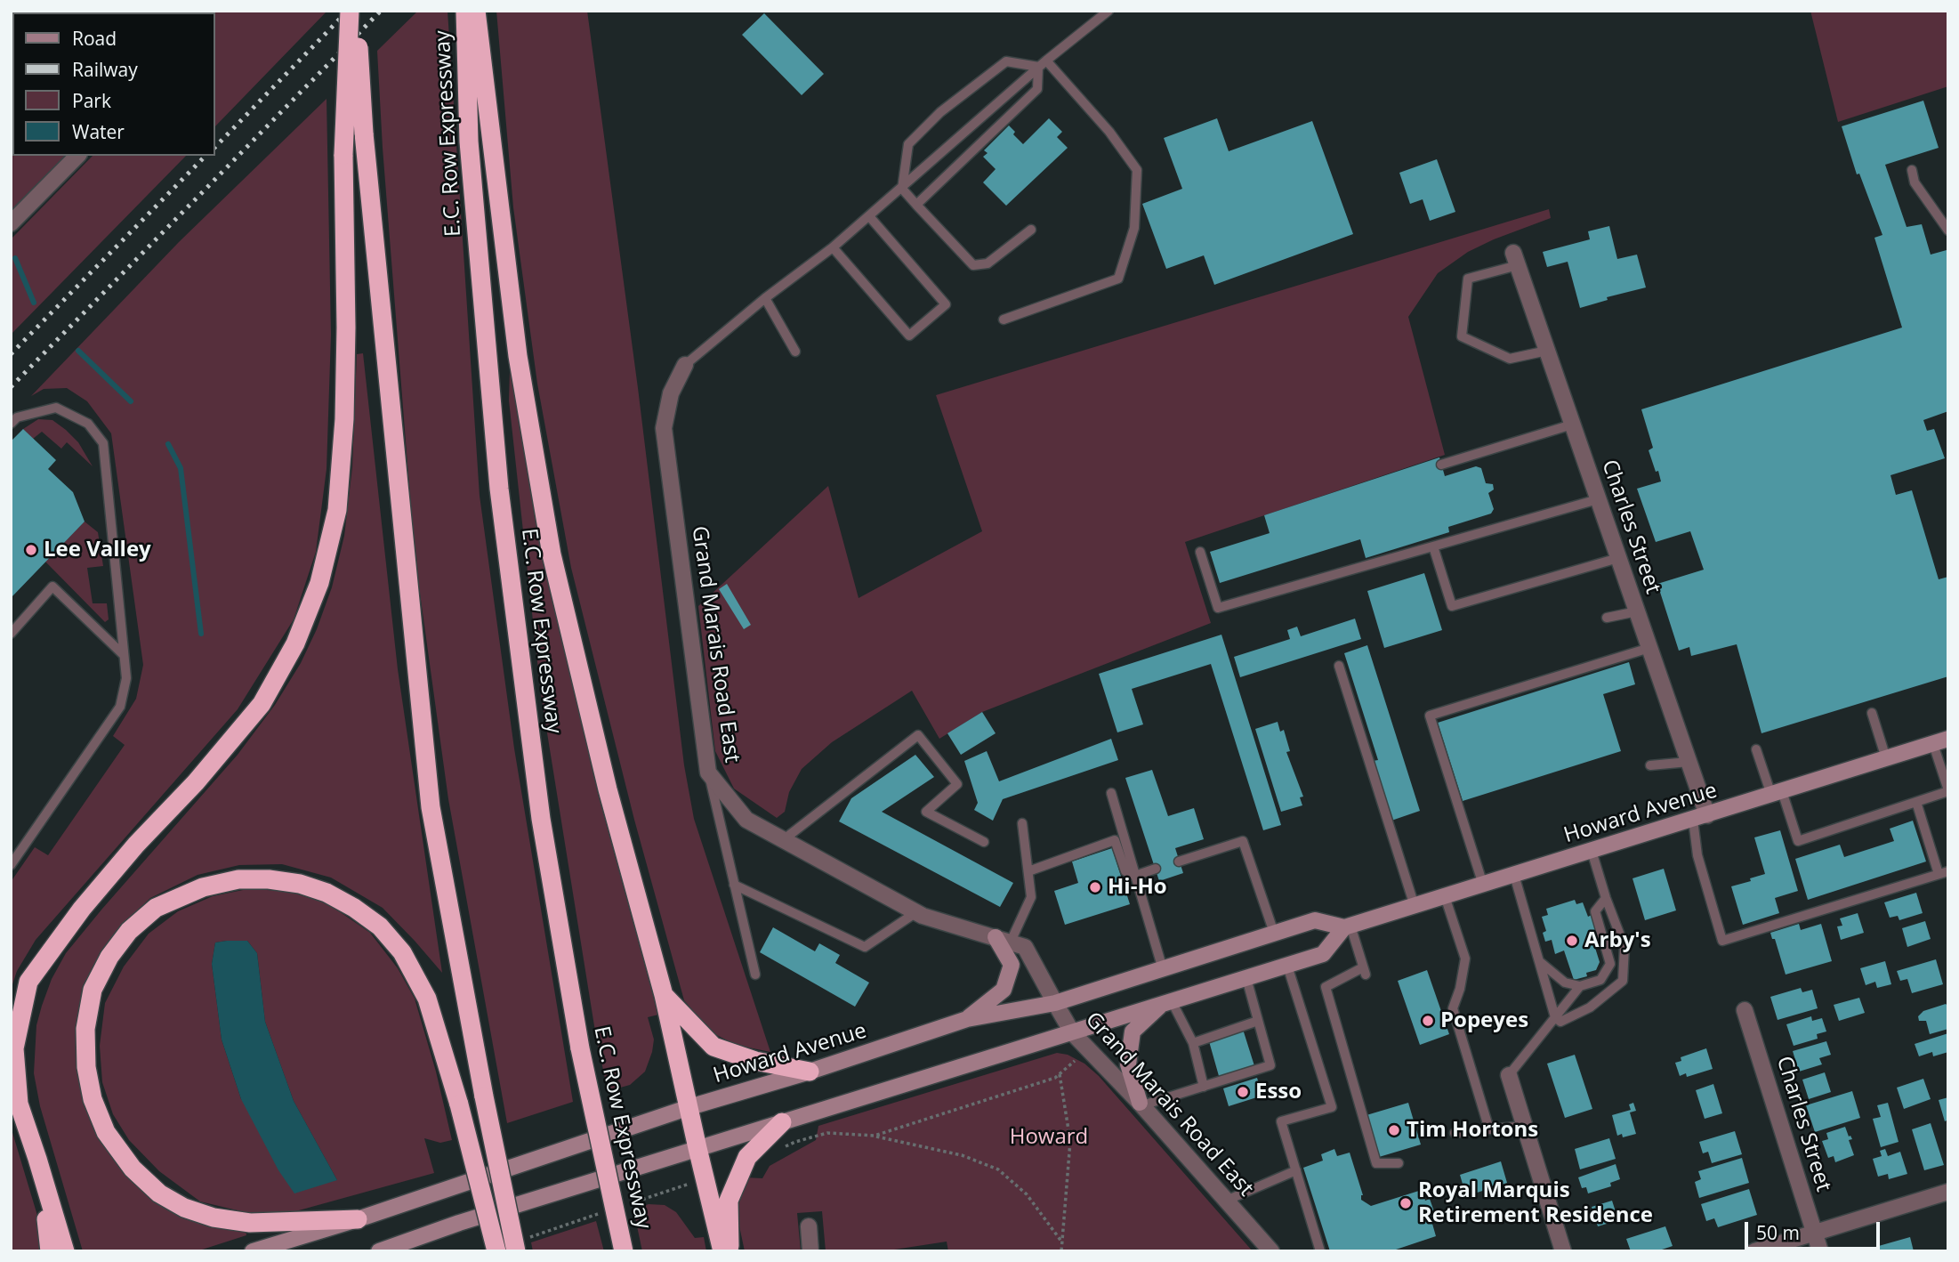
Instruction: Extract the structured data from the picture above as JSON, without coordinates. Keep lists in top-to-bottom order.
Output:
{
  "streets": {
    "highway": ["E.C. Row Expressway"],
    "main road": ["Howard Avenue"],
    "street": ["Charles Street", "Grand Marais Road East"]
  },
  "crossings": [
    ["Charles Street", "Howard Avenue"],
    ["Grand Marais Road East", "Howard Avenue"]
  ],
  "parks": ["Howard"],
  "places": [
    "Lee Valley",
    "Hi-Ho",
    "Arby's",
    "Popeyes",
    "Esso",
    "Tim Hortons",
    "Royal Marquis Retirement Residence"
  ],
  "legend": [
    "Road",
    "Railway",
    "Park",
    "Water"
  ],
  "scale_bar": "50 m"
}
